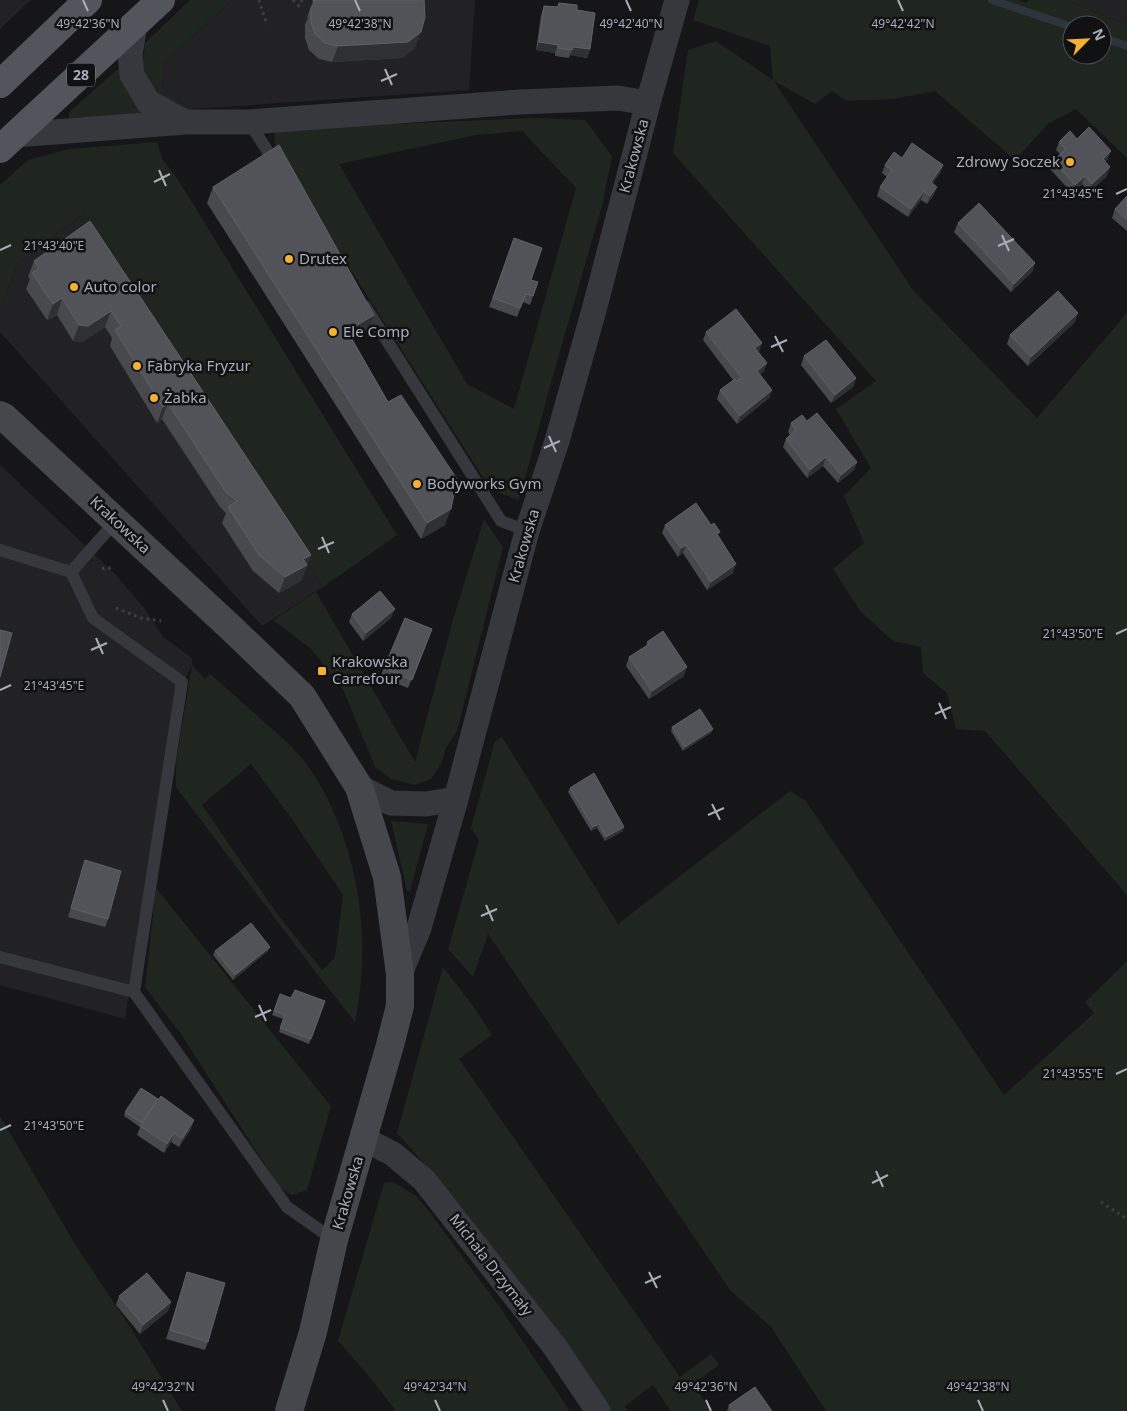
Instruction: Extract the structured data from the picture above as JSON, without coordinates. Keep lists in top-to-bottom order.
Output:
{
  "streets": {
    "main road": ["28", "Krakowska"],
    "street": ["Michała Drzymały"]
  },
  "crossings": [
    ["Krakowska", "Michała Drzymały"]
  ],
  "places": {
    "other": [
      "Zdrowy Soczek",
      "Drutex",
      "Auto color",
      "Ele Comp",
      "Fabryka Fryzur",
      "Żabka",
      "Bodyworks Gym"
    ],
    "transit": ["Krakowska Carrefour"]
  },
  "north": "top right",
  "coordinates": [
    "49°42'36\"N",
    "49°42'38\"N",
    "49°42'40\"N",
    "49°42'42\"N",
    "21°43'45\"E",
    "21°43'40\"E",
    "21°43'50\"E",
    "21°43'55\"E",
    "49°42'32\"N",
    "49°42'34\"N"
  ]
}
